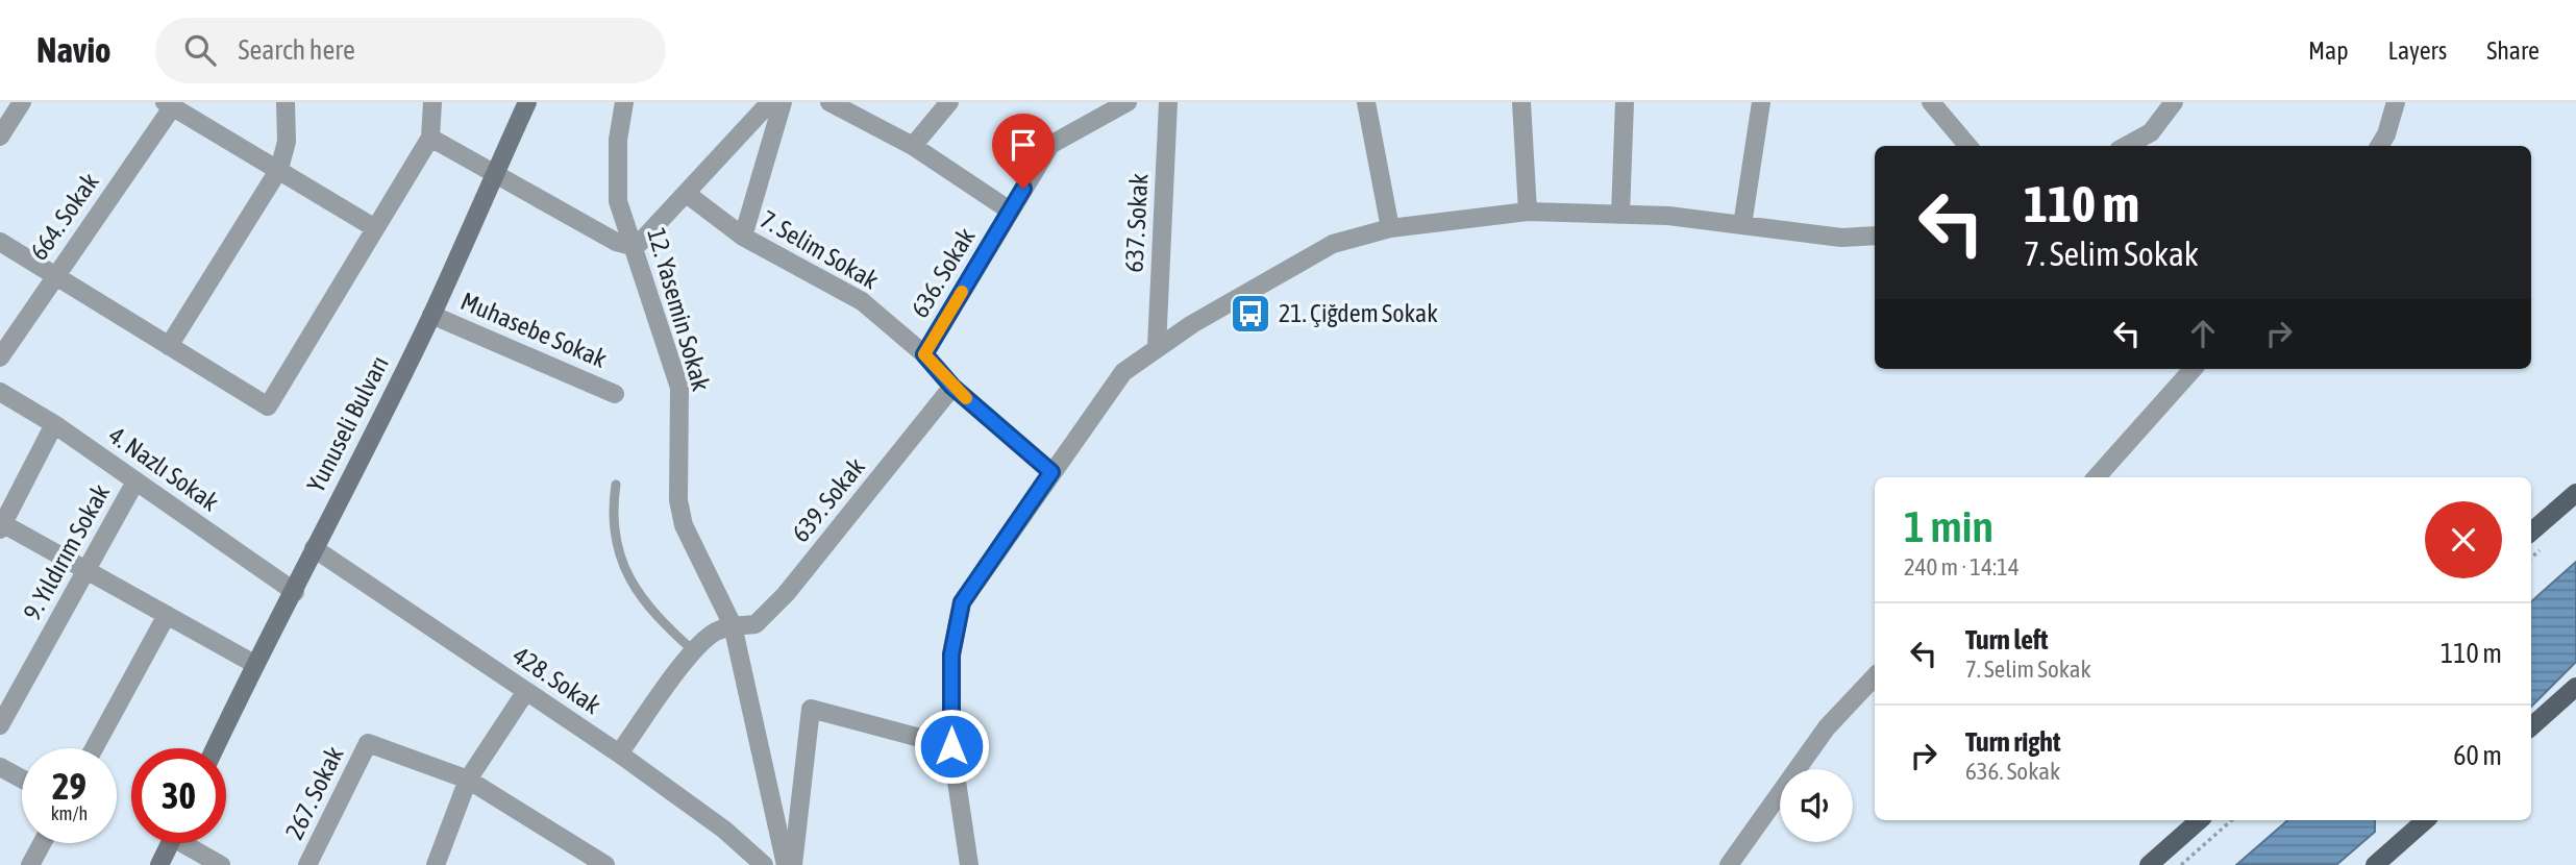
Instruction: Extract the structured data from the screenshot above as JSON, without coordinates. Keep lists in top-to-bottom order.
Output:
{
  "streets": {
    "main road": ["Yunuseli Bulvarı"],
    "street": [
      "664. Sokak",
      "637. Sokak",
      "7. Selim Sokak",
      "636. Sokak",
      "12. Yasemin Sokak",
      "Muhasebe Sokak",
      "4. Nazlı Sokak",
      "639. Sokak",
      "9. Yıldırım Sokak",
      "428. Sokak",
      "267. Sokak"
    ]
  },
  "crossings": [
    ["7. Selim Sokak", "636. Sokak"],
    ["7. Selim Sokak", "639. Sokak"],
    ["12. Yasemin Sokak", "639. Sokak"],
    ["Muhasebe Sokak", "Yunuseli Bulvarı"],
    ["Yunuseli Bulvarı", "4. Nazlı Sokak"],
    ["Yunuseli Bulvarı", "428. Sokak"],
    ["4. Nazlı Sokak", "9. Yıldırım Sokak"],
    ["639. Sokak", "428. Sokak"]
  ],
  "places": {
    "bus stop": ["21. Çiğdem Sokak"]
  },
  "page": {
    "header": "Navio",
    "search": "Search here",
    "nav": ["Map", "Layers", "Share"],
    "turn": ["110 m", "7. Selim Sokak"],
    "heading": ["1 min", "240 m · 14:14"],
    "list": [
      {
        "name": "Turn left",
        "note": "7. Selim Sokak",
        "value": "110 m"
      },
      {
        "name": "Turn right",
        "note": "636. Sokak",
        "value": "60 m"
      }
    ],
    "speed": "29 km/h",
    "limit": "30"
  }
}
